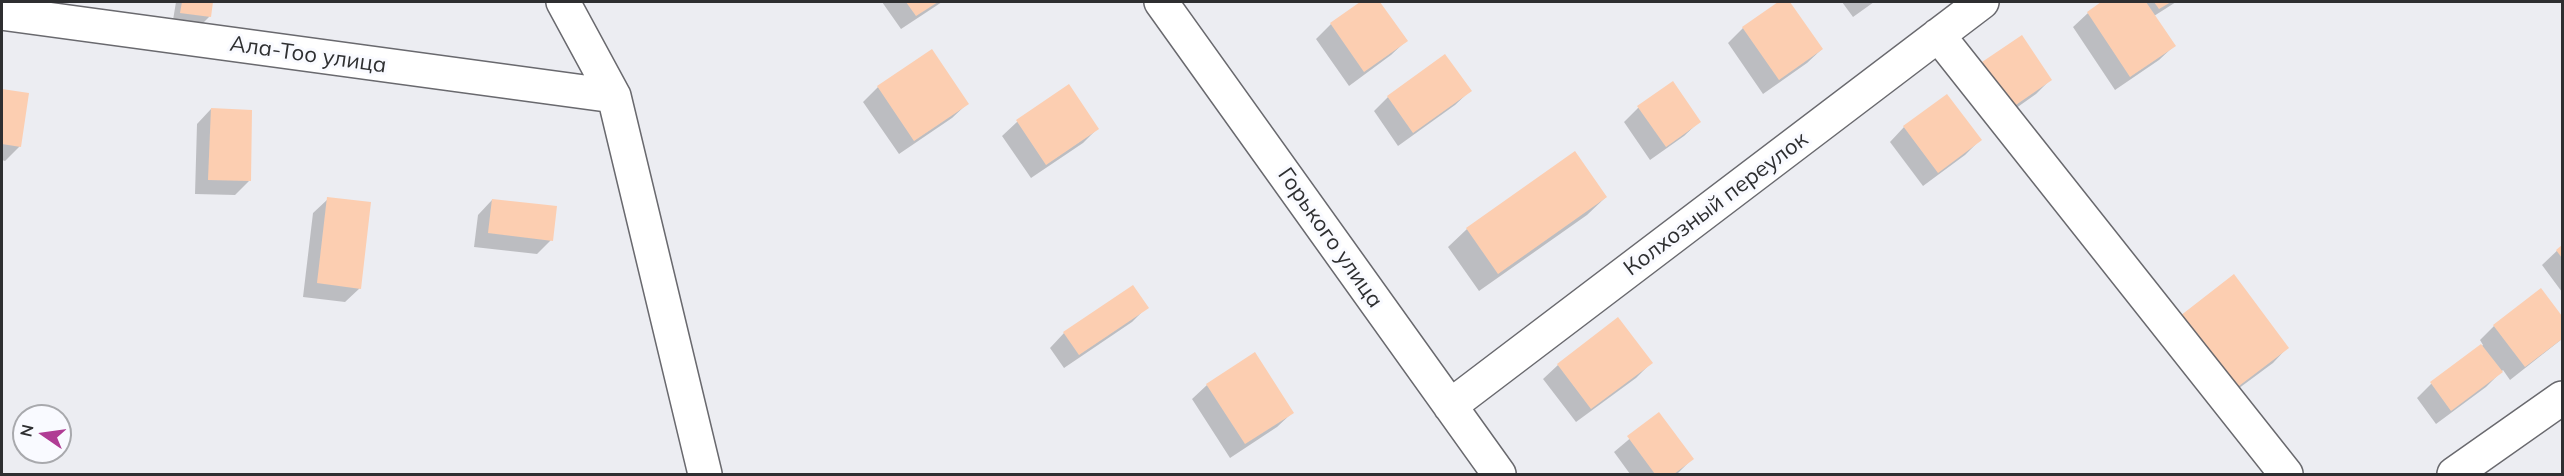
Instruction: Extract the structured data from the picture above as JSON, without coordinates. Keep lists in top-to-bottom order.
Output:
{
  "streets": {
    "street": ["Ала-Тоо улица", "Колхозный переулок", "Горького улица"]
  },
  "crossings": [
    ["Колхозный переулок", "Горького улица"]
  ],
  "north": "left"
}
